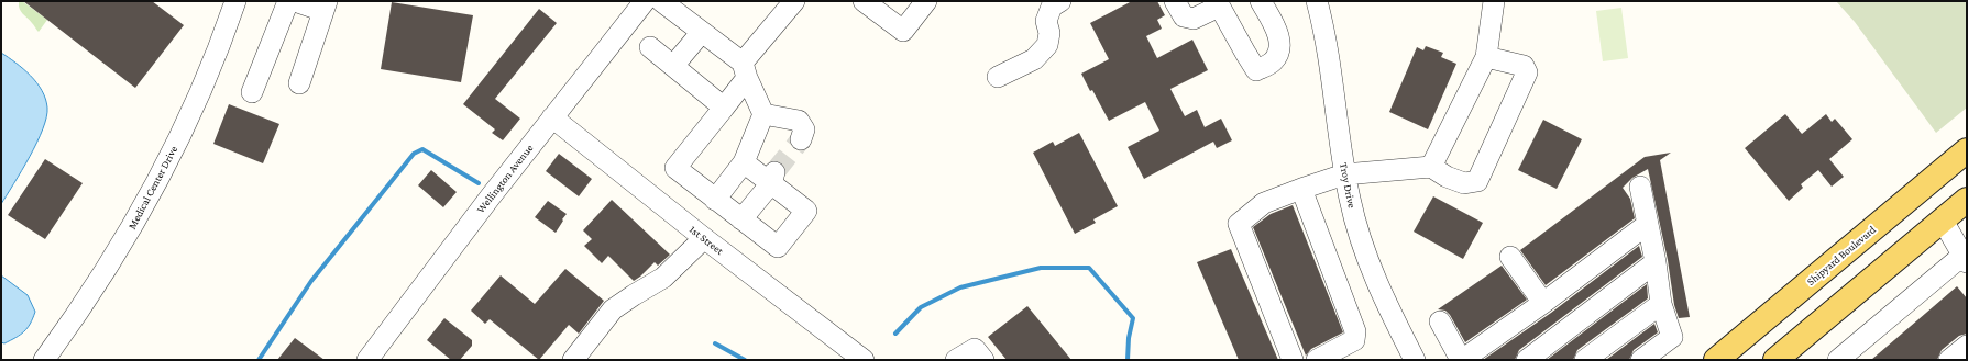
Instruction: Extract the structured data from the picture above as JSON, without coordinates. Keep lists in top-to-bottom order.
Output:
{
  "streets": {
    "main road": ["Shipyard Boulevard"],
    "street": [
      "Wellington Avenue",
      "Troy Drive",
      "Medical Center Drive",
      "1st Street"
    ]
  },
  "crossings": [
    ["Wellington Avenue", "1st Street"]
  ]
}
